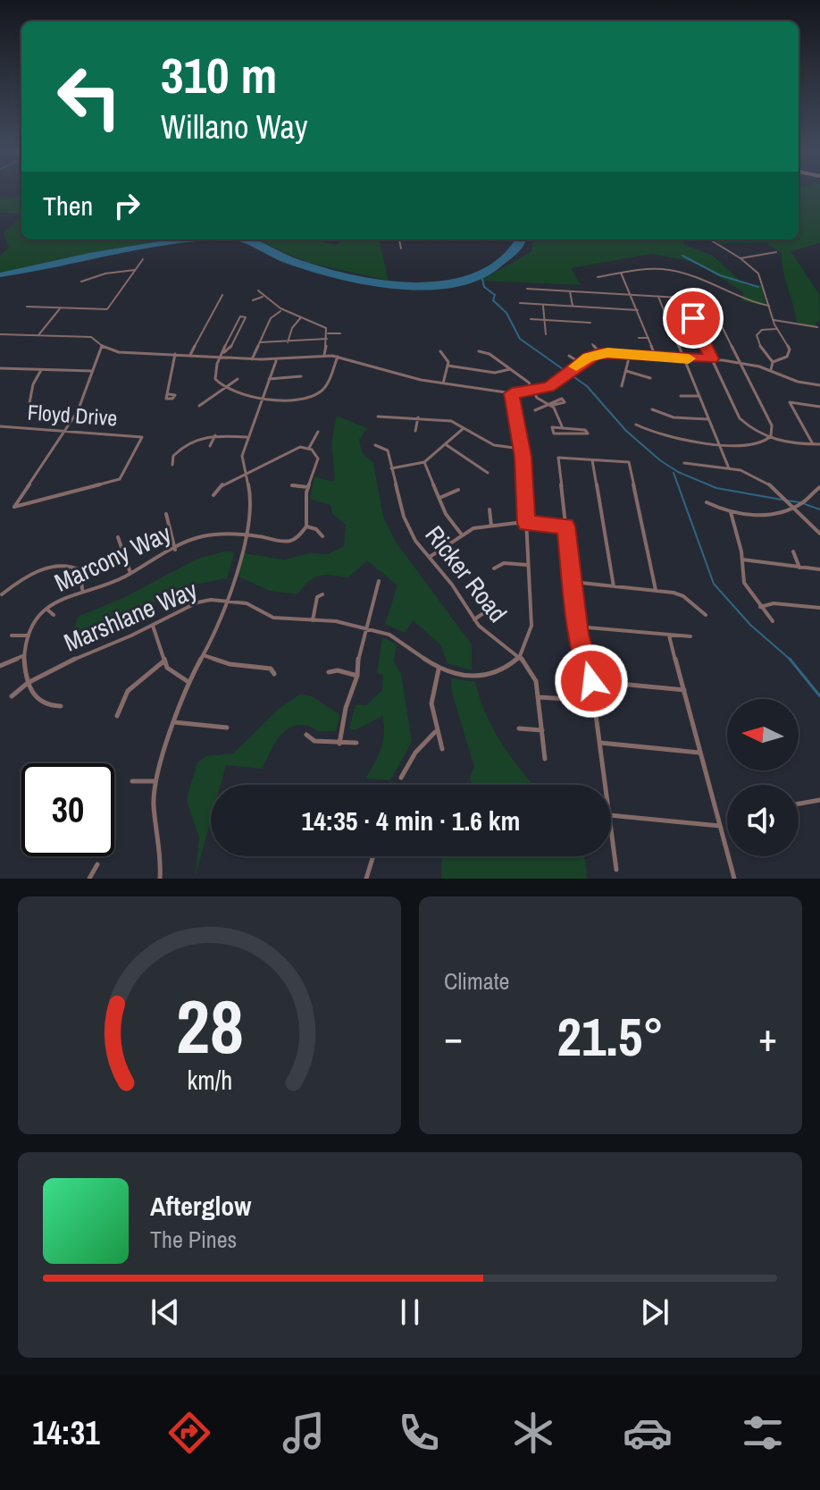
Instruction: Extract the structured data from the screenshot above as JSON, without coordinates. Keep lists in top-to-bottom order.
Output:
{
  "streets": {
    "street": [
      "Floyd Drive",
      "Marcony Way",
      "Ricker Road",
      "Marshlane Way"
    ]
  },
  "crossings": [
    ["Ricker Road", "Marshlane Way"]
  ],
  "north": "left",
  "page": {
    "turn": ["310 m", "Willano Way"],
    "then": "Then",
    "limit": "30",
    "trip": "14:35 · 4 min · 1.6 km",
    "tile": "Climate",
    "heat": ["−", "21.5°", "+"],
    "song": ["Afterglow", "The Pines"],
    "tabs": "14:31",
    "gauge": ["28", "km/h"]
  }
}
